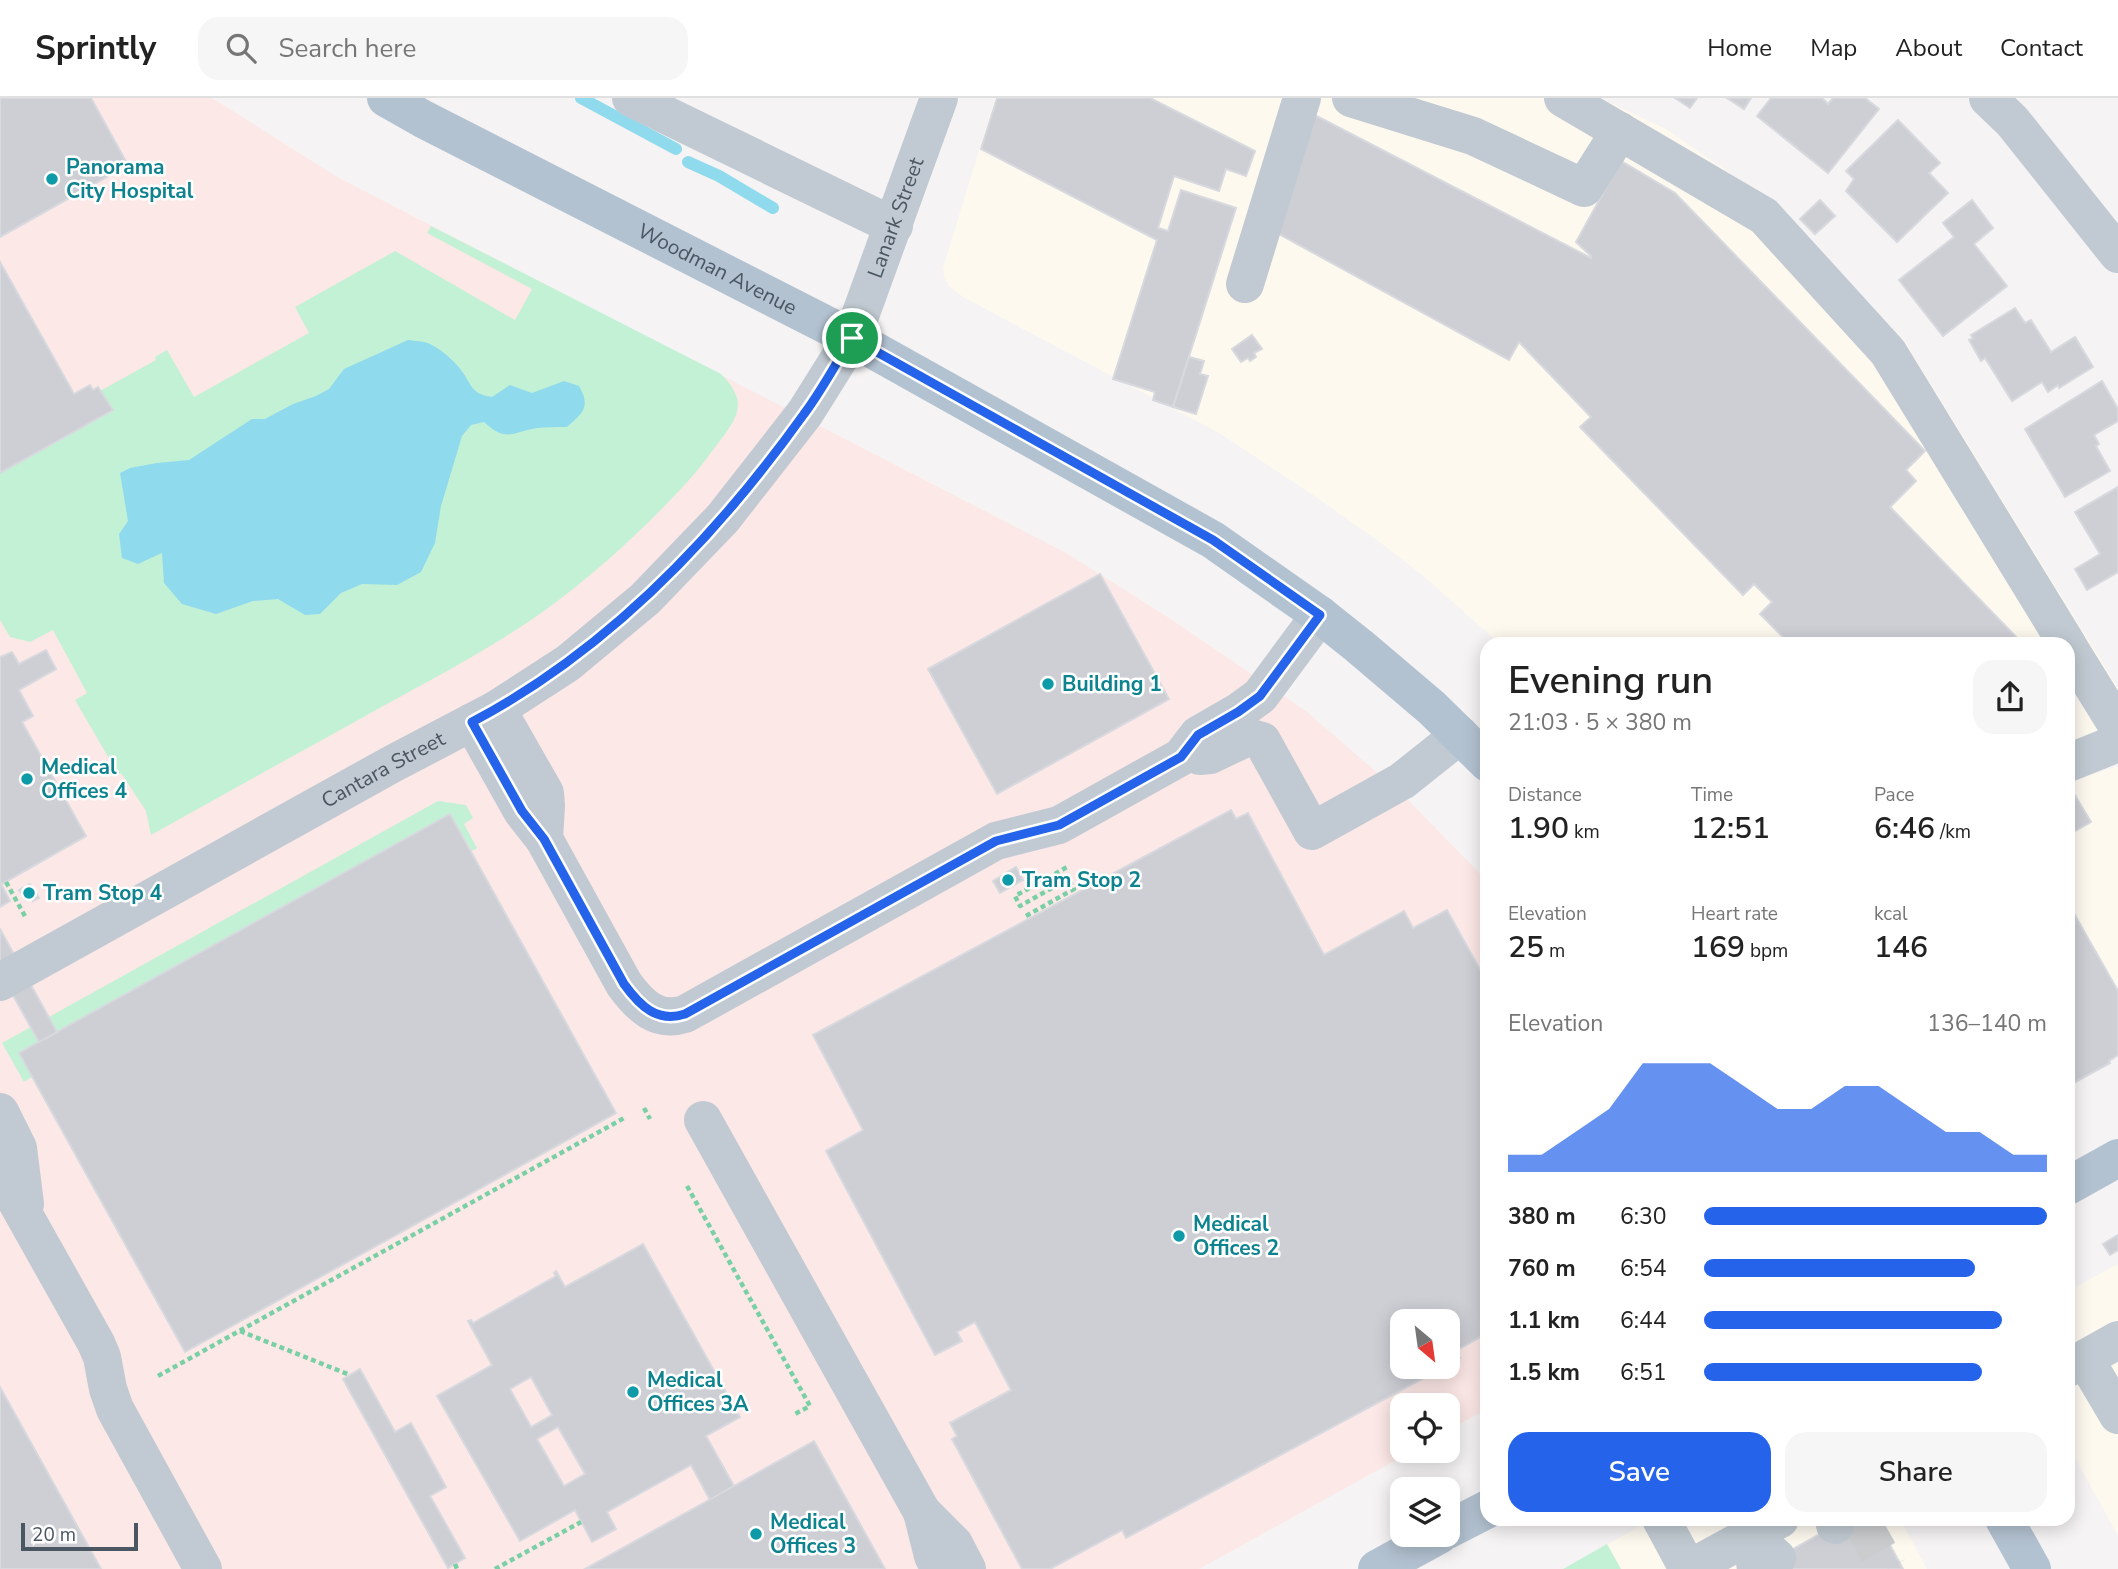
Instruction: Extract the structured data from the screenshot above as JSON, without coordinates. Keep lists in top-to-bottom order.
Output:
{
  "streets": {
    "main road": ["Woodman Avenue"],
    "street": ["Lanark Street", "Cantara Street"]
  },
  "crossings": [
    ["Lanark Street", "Woodman Avenue"],
    ["Lanark Street", "Cantara Street"],
    ["Woodman Avenue", "Cantara Street"]
  ],
  "places": [
    "Panorama City Hospital",
    "Building 1",
    "Medical Offices 4",
    "Tram Stop 2",
    "Tram Stop 4",
    "Medical Offices 2",
    "Medical Offices 3A",
    "Medical Offices 3"
  ],
  "scale_bar": "20 m",
  "north": "bottom right",
  "page": {
    "header": "Sprintly",
    "search": "Search here",
    "nav": [
      "Home",
      "Map",
      "About",
      "Contact"
    ],
    "heading": ["Evening run", "21:03 · 5 × 380 m"],
    "stats": [
      ["Distance", "1.90 km"],
      ["Time", "12:51"],
      ["Pace", "6:46 /km"],
      ["Elevation", "25 m"],
      ["Heart rate", "169 bpm"],
      ["kcal", "146"]
    ],
    "chart": ["Elevation", "136–140 m"],
    "list": [
      {
        "name": "380 m",
        "note": "6:30"
      },
      {
        "name": "760 m",
        "note": "6:54"
      },
      {
        "name": "1.1 km",
        "note": "6:44"
      },
      {
        "name": "1.5 km",
        "note": "6:51"
      }
    ],
    "buttons": ["Save", "Share"],
    "scale": "20 m"
  }
}
